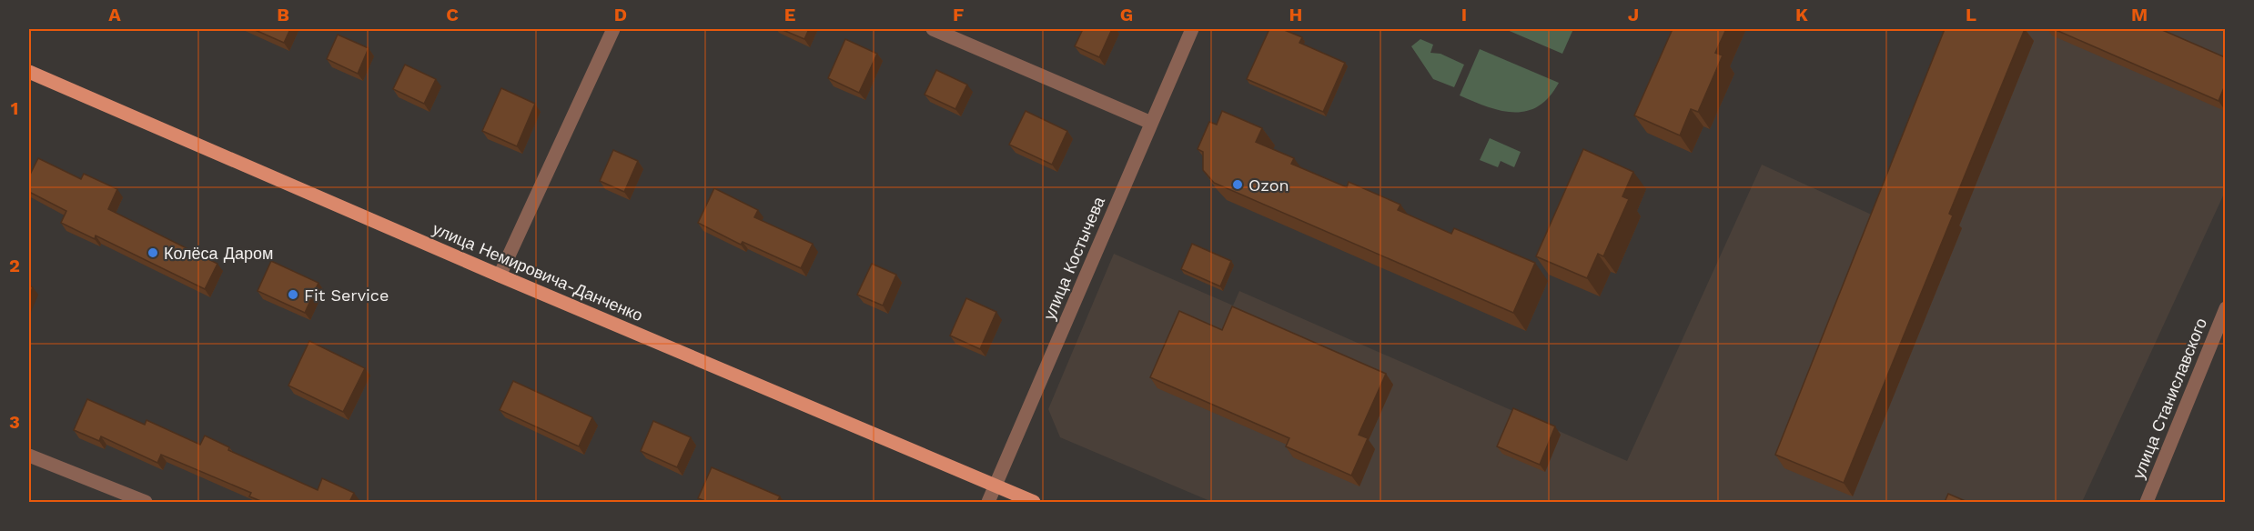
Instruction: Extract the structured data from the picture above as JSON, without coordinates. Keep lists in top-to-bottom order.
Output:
{
  "streets": {
    "main road": ["улица Немировича-Данченко"],
    "street": ["улица Костычева", "улица Станиславского"]
  },
  "crossings": [
    ["улица Костычева", "улица Немировича-Данченко"]
  ],
  "places": ["Ozon", "Колёса Даром", "Fit Service"],
  "grid": {
    "columns": [
      "A",
      "B",
      "C",
      "D",
      "E",
      "F",
      "G",
      "H",
      "I",
      "J",
      "K",
      "L",
      "M"
    ],
    "rows": ["1", "2", "3"]
  }
}
